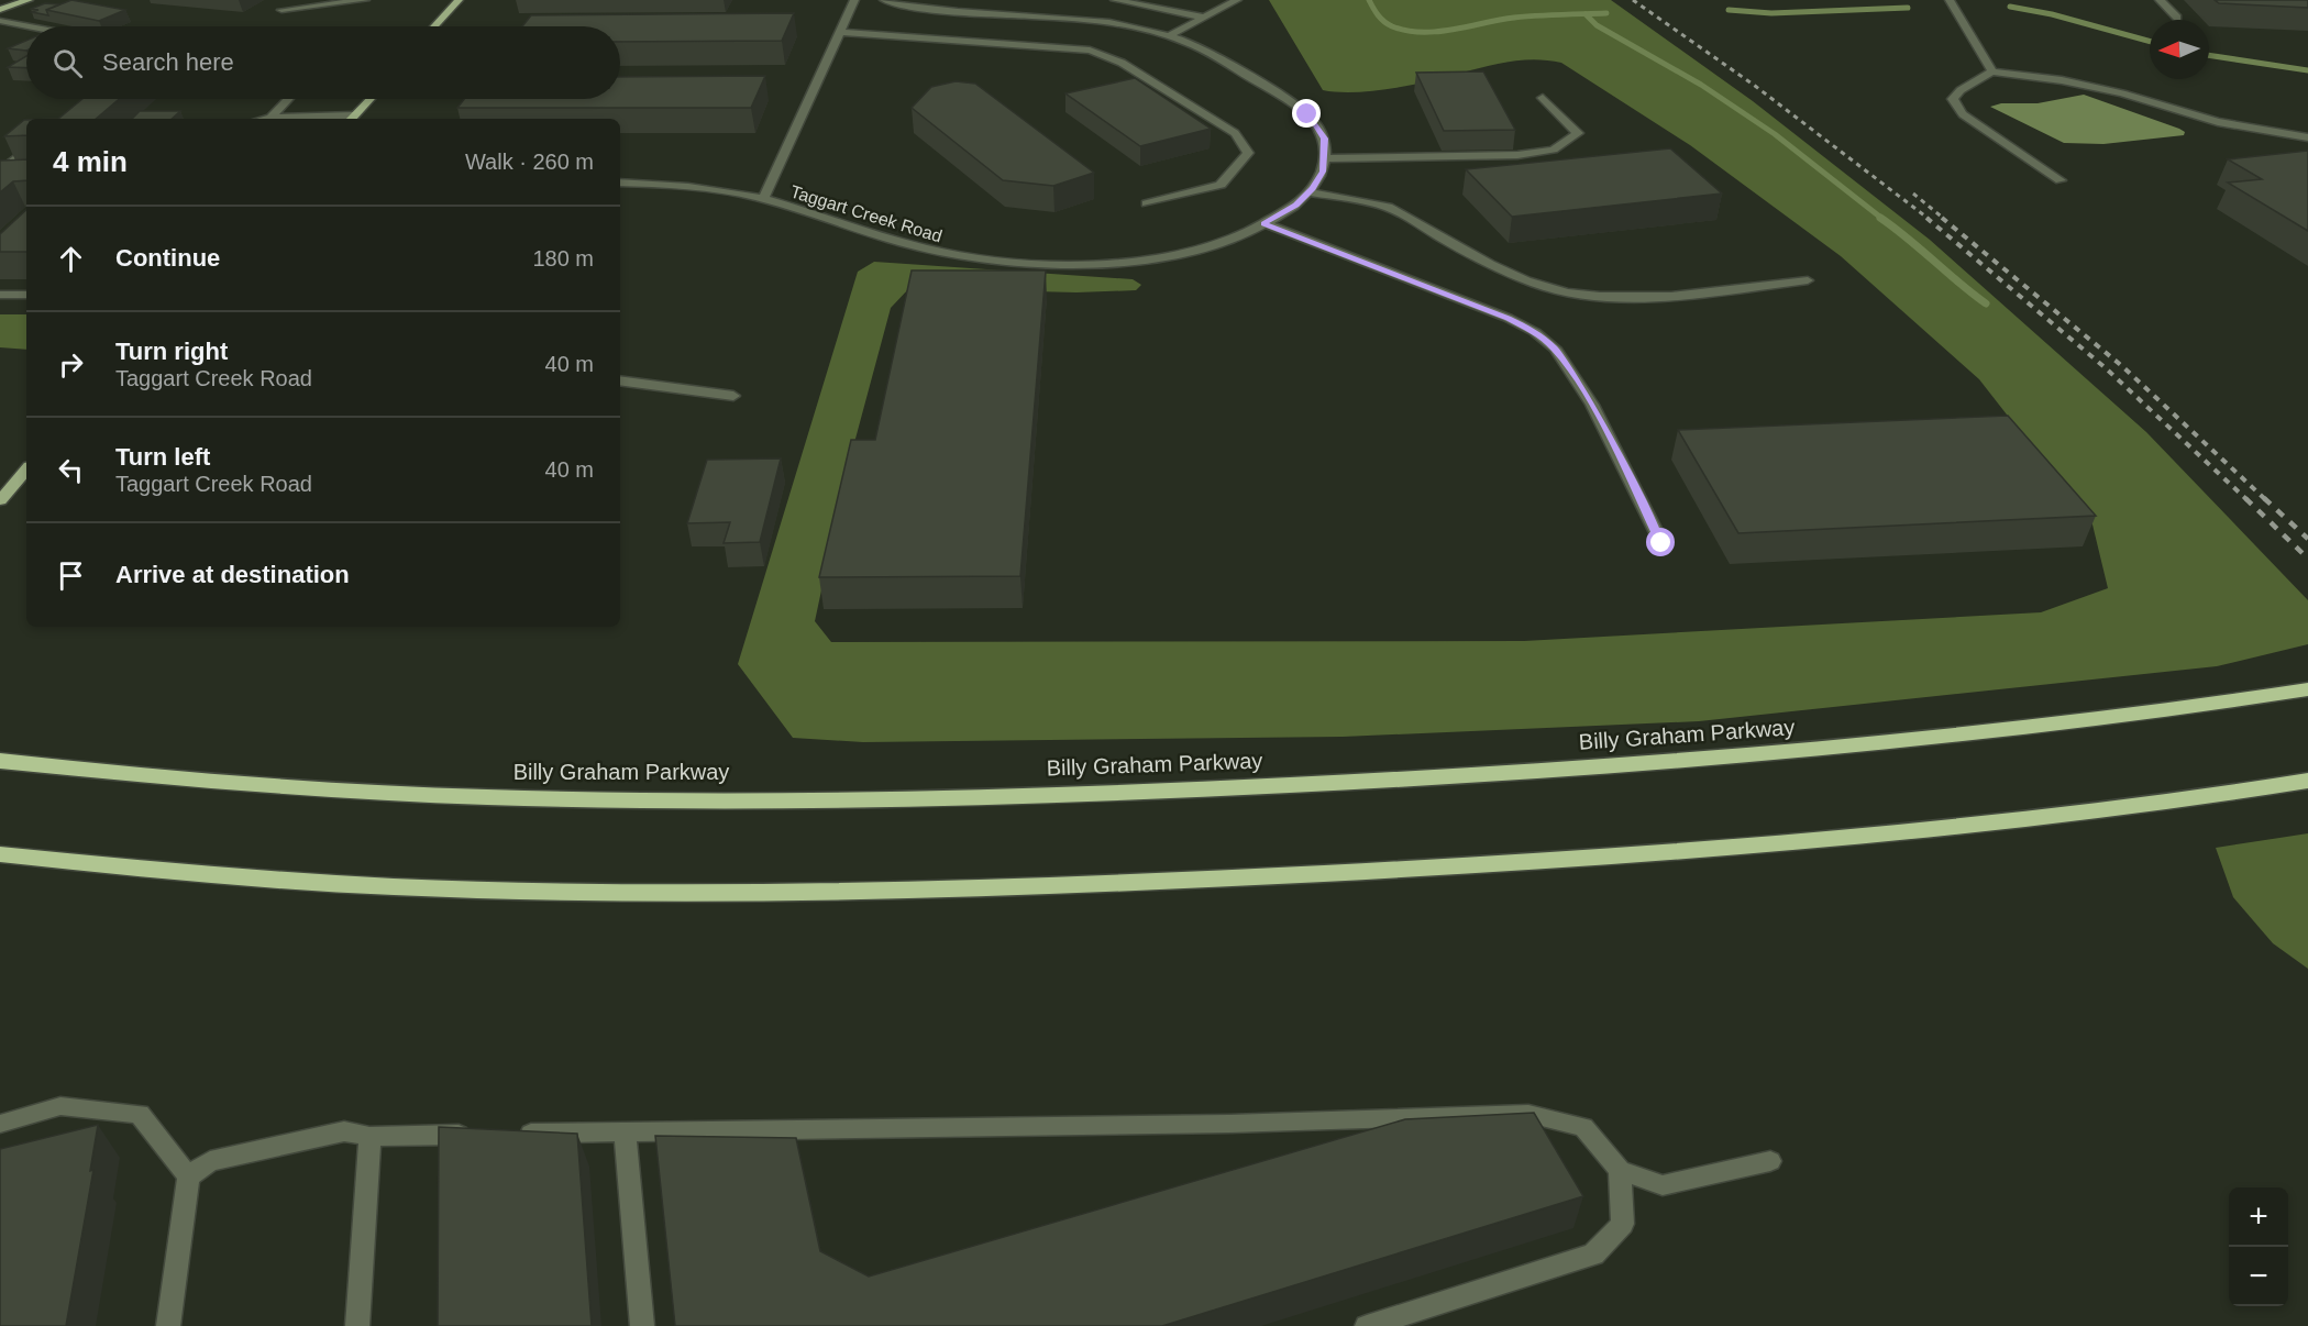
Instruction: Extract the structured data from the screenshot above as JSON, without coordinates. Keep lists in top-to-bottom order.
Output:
{
  "streets": {
    "highway": ["Billy Graham Parkway"],
    "street": ["Taggart Creek Road"]
  },
  "north": "left",
  "page": {
    "search": "Search here",
    "heading": ["4 min", "Walk · 260 m"],
    "list": [
      ["Continue", "180 m"],
      ["Turn right", "Taggart Creek Road", "40 m"],
      ["Turn left", "Taggart Creek Road", "40 m"],
      "Arrive at destination"
    ],
    "map_buttons": ["+", "−"]
  }
}
